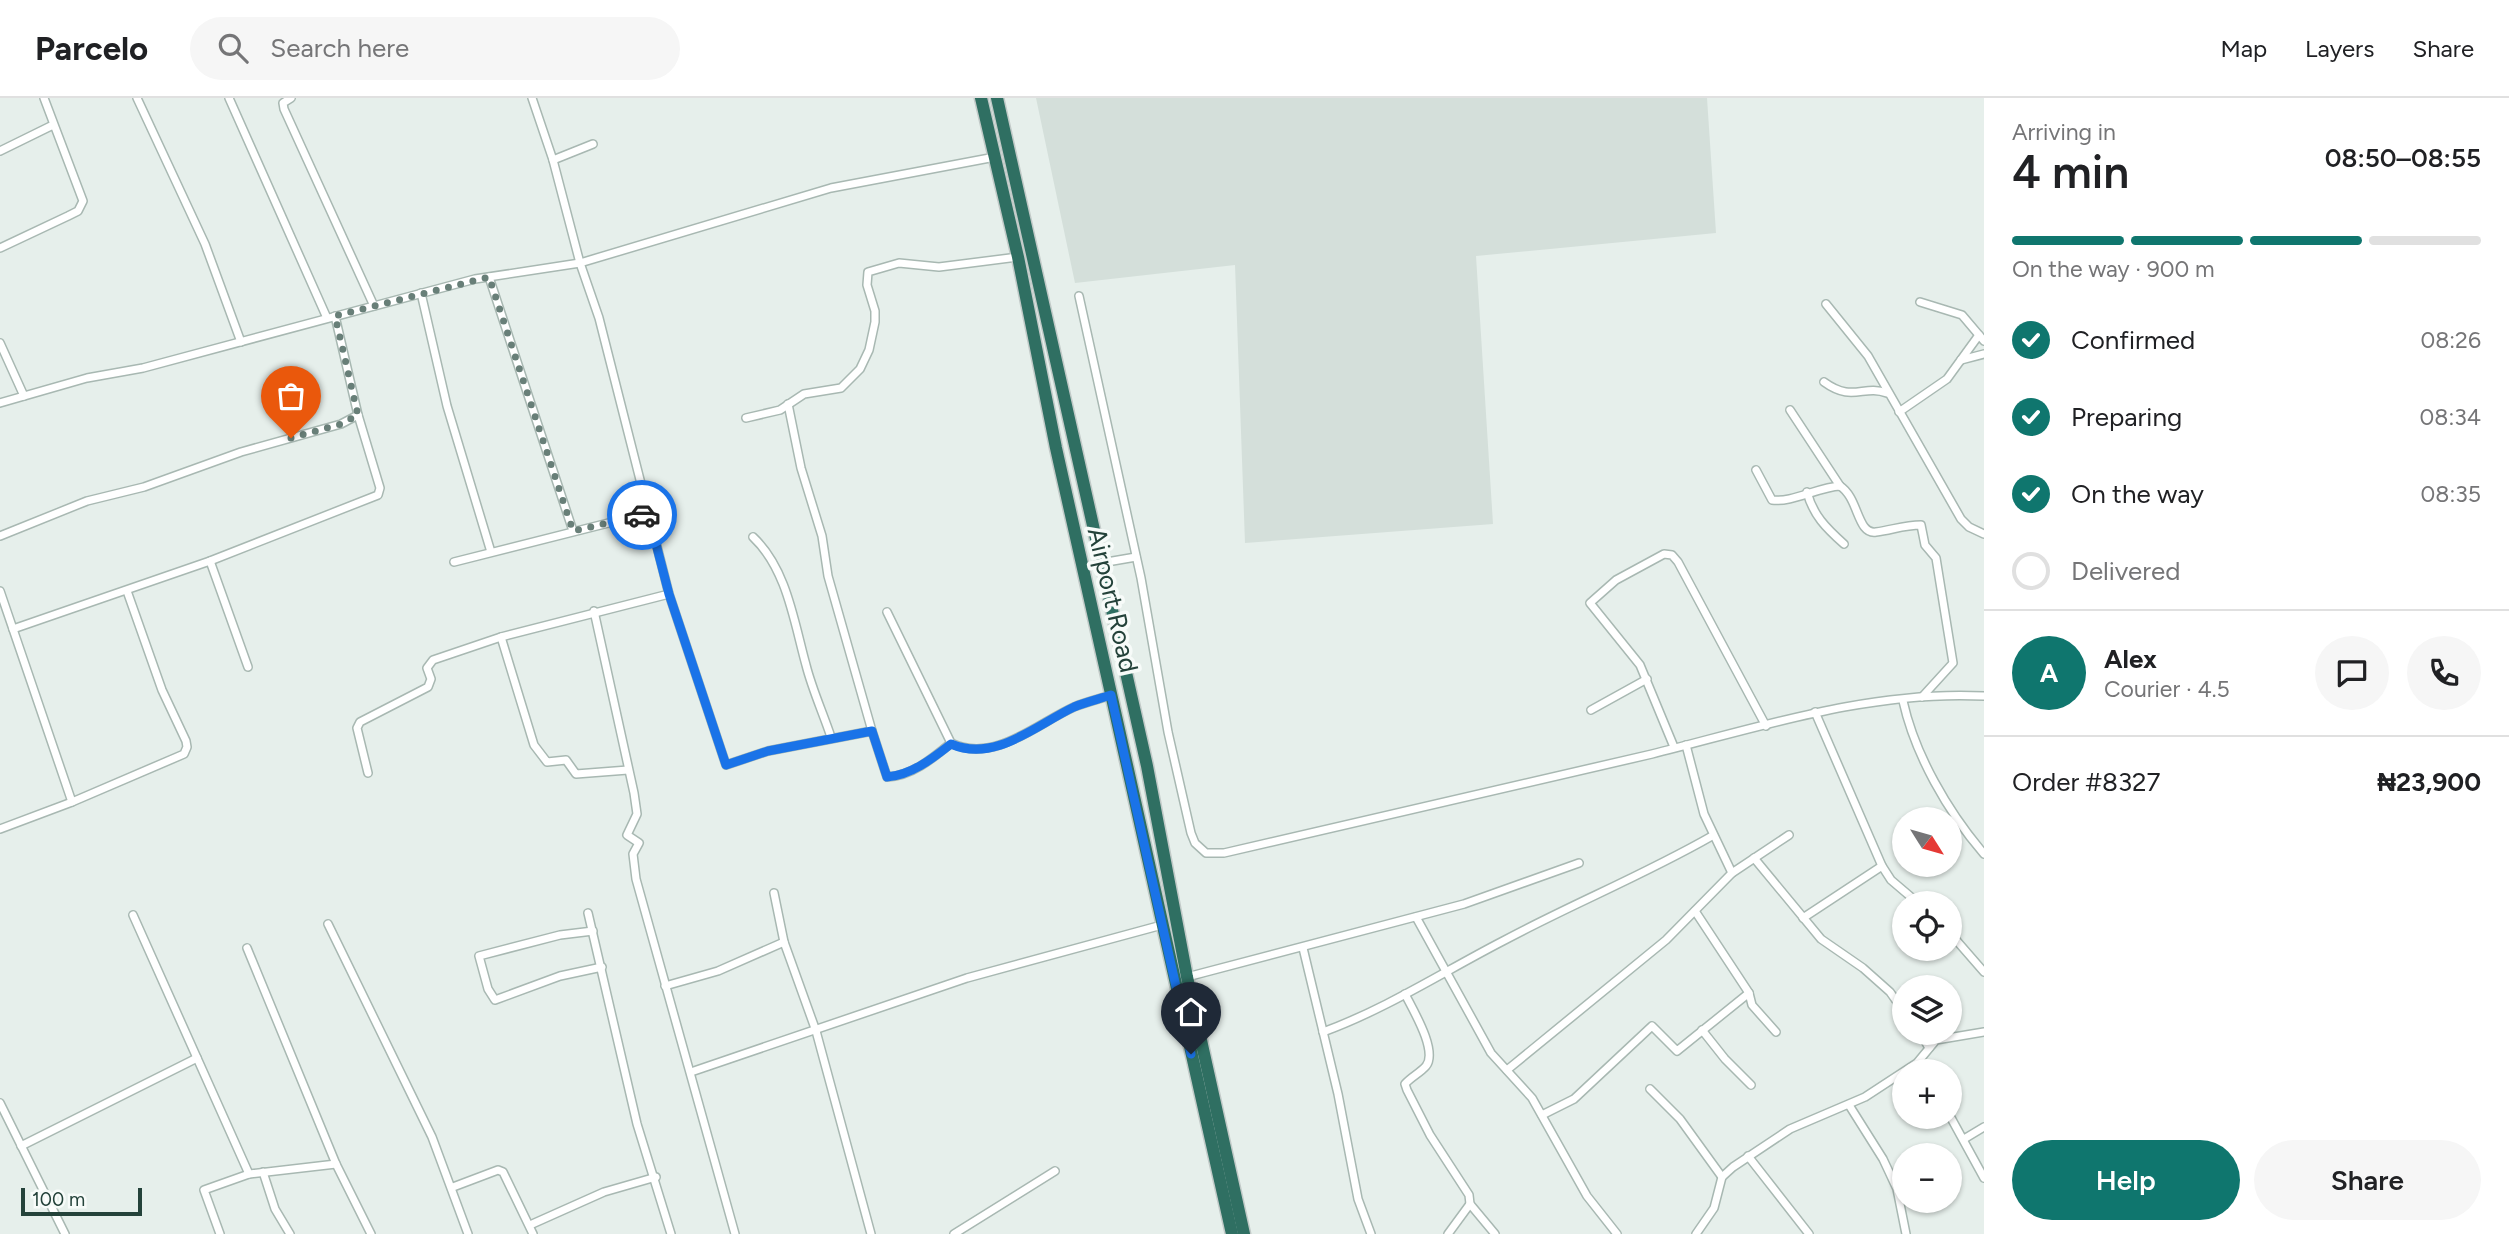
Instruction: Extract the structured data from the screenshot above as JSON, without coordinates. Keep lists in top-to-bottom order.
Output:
{
  "streets": {
    "highway": ["Airport Road"]
  },
  "scale_bar": "100 m",
  "north": "bottom right",
  "page": {
    "header": "Parcelo",
    "search": "Search here",
    "nav": ["Map", "Layers", "Share"],
    "heading": ["4 min", "Arriving in", "08:50–08:55"],
    "panel": [
      "Alex",
      "Courier · 4.5",
      "Order #8327",
      "₦23,900"
    ],
    "bar": "On the way · 900 m",
    "list": [
      ["Confirmed", "08:26"],
      ["Preparing", "08:34"],
      ["On the way", "08:35"],
      "Delivered"
    ],
    "round": "A",
    "map_buttons": ["+", "−"],
    "buttons": ["Help", "Share"],
    "scale": "100 m"
  }
}
